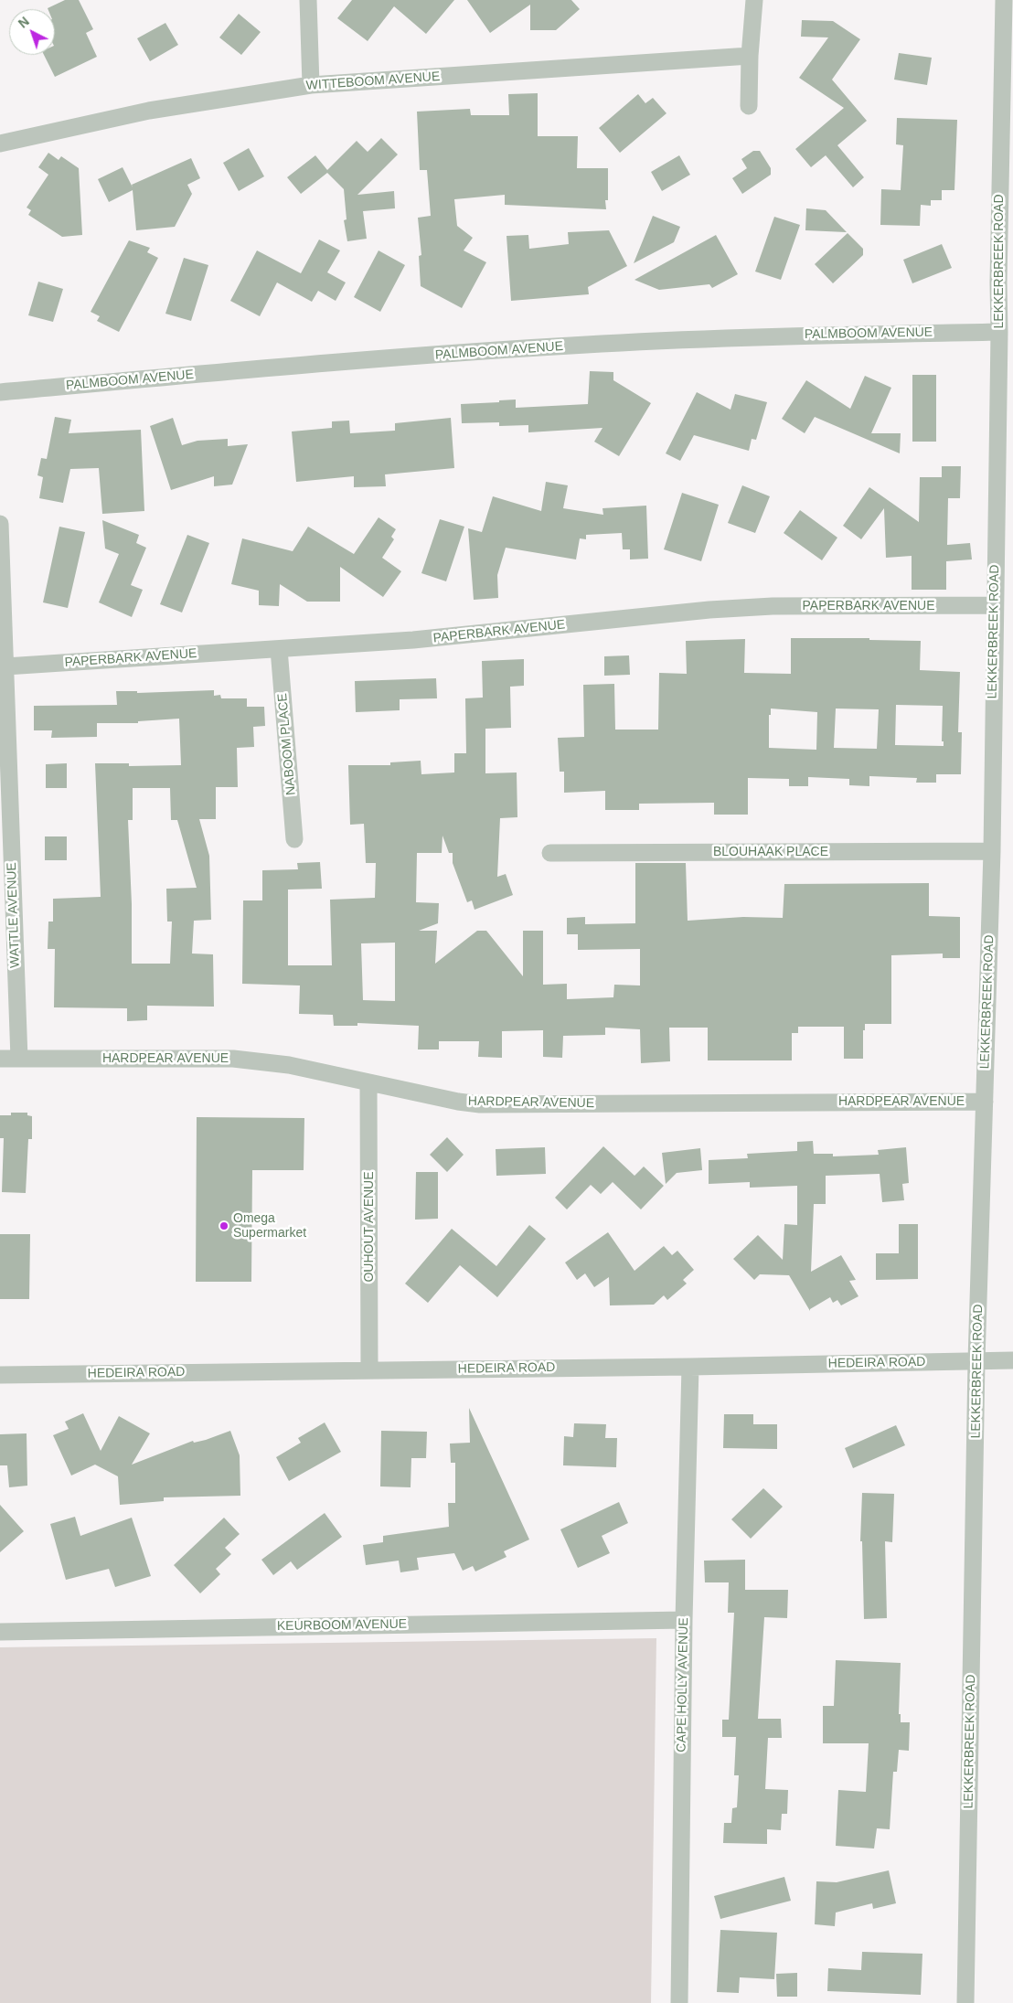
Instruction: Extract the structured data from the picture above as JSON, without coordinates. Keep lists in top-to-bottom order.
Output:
{
  "streets": {
    "street": [
      "WITTEBOOM AVENUE",
      "LEKKERBREEK ROAD",
      "PALMBOOM AVENUE",
      "PAPERBARK AVENUE",
      "NABOOM PLACE",
      "BLOUHAAK PLACE",
      "WATTLE AVENUE",
      "HARDPEAR AVENUE",
      "OUHOUT AVENUE",
      "HEDEIRA ROAD",
      "KEURBOOM AVENUE",
      "CAPE HOLLY AVENUE"
    ]
  },
  "crossings": [
    ["LEKKERBREEK ROAD", "PALMBOOM AVENUE"],
    ["LEKKERBREEK ROAD", "PAPERBARK AVENUE"],
    ["LEKKERBREEK ROAD", "BLOUHAAK PLACE"],
    ["LEKKERBREEK ROAD", "HARDPEAR AVENUE"],
    ["LEKKERBREEK ROAD", "HEDEIRA ROAD"],
    ["PAPERBARK AVENUE", "NABOOM PLACE"],
    ["PAPERBARK AVENUE", "WATTLE AVENUE"],
    ["WATTLE AVENUE", "HARDPEAR AVENUE"],
    ["HARDPEAR AVENUE", "OUHOUT AVENUE"],
    ["OUHOUT AVENUE", "HEDEIRA ROAD"],
    ["HEDEIRA ROAD", "CAPE HOLLY AVENUE"],
    ["KEURBOOM AVENUE", "CAPE HOLLY AVENUE"]
  ],
  "places": ["Omega Supermarket"],
  "north": "top left"
}
